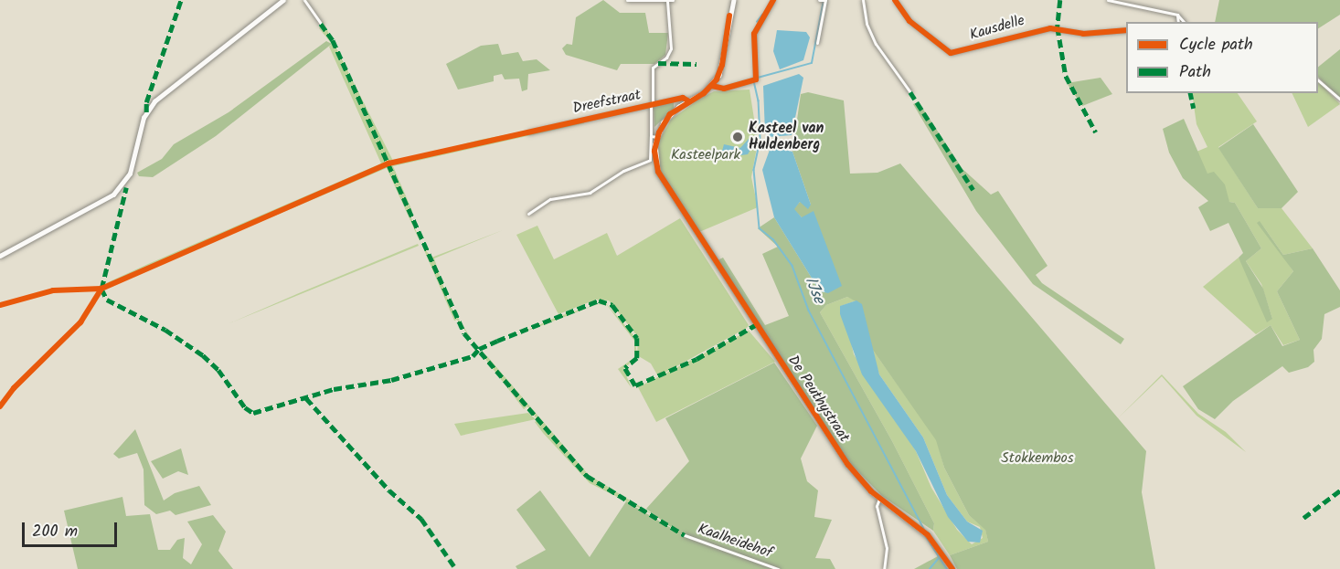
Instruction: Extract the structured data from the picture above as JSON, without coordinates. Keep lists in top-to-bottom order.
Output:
{
  "streets": {
    "main road": ["De Peuthystraat"],
    "street": ["Kausdelle", "Dreefstraat", "Kaalheidehof"]
  },
  "crossings": [
    ["Dreefstraat", "De Peuthystraat"]
  ],
  "water": ["IJse"],
  "parks": ["Kasteelpark", "Stokkembos"],
  "places": ["Kasteel van Huldenberg"],
  "legend": ["Cycle path", "Path"],
  "scale_bar": "200 m"
}
